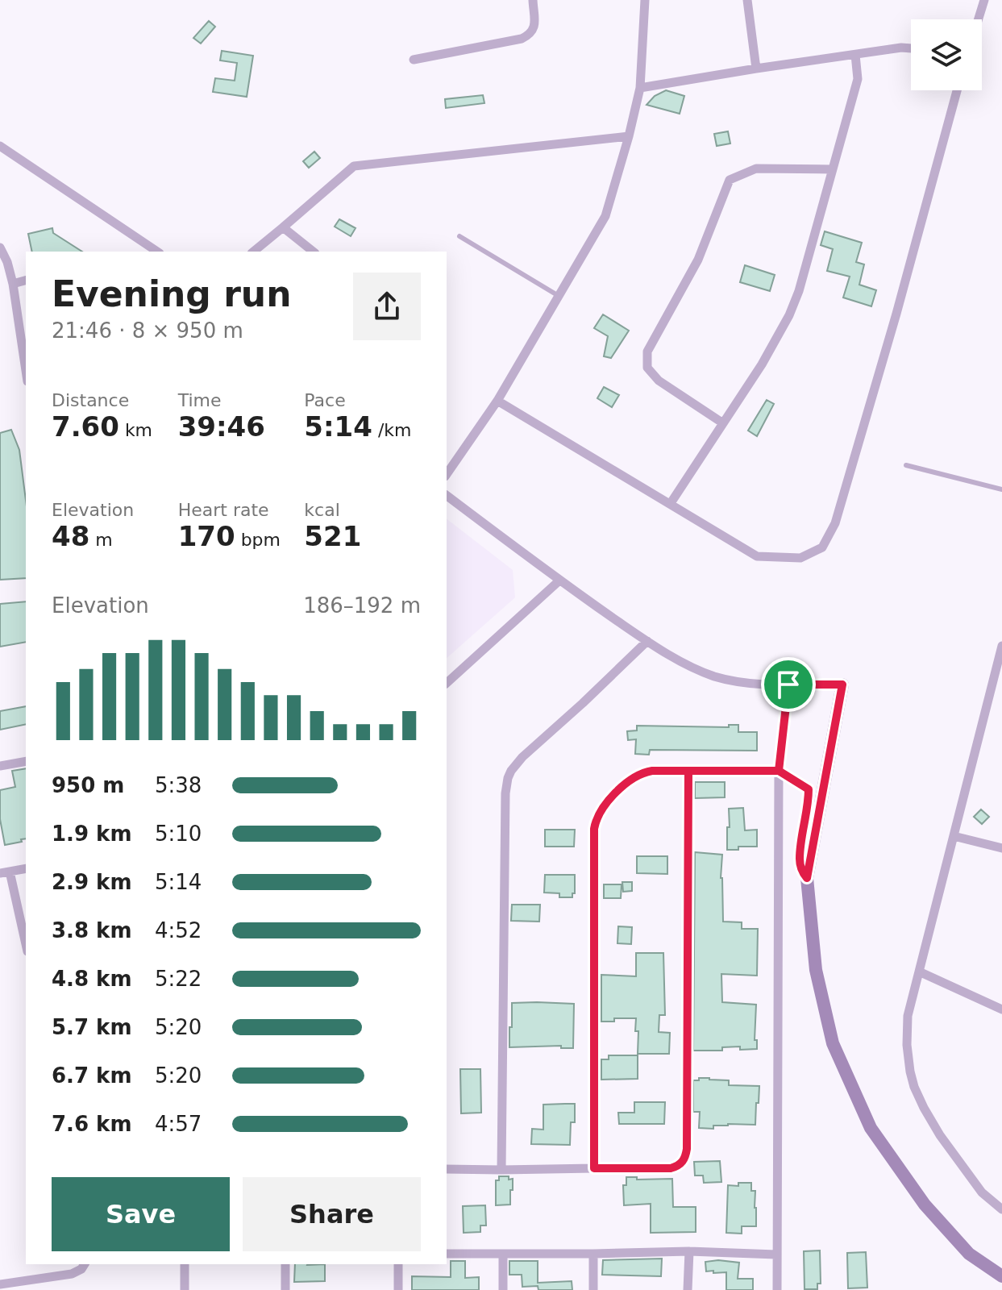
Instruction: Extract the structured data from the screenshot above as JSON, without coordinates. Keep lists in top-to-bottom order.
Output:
{
  "page": {
    "heading": ["Evening run", "21:46 · 8 × 950 m"],
    "stats": [
      ["Distance", "7.60 km"],
      ["Time", "39:46"],
      ["Pace", "5:14 /km"],
      ["Elevation", "48 m"],
      ["Heart rate", "170 bpm"],
      ["kcal", "521"]
    ],
    "chart": ["Elevation", "186–192 m"],
    "list": [
      {
        "name": "950 m",
        "note": "5:38"
      },
      {
        "name": "1.9 km",
        "note": "5:10"
      },
      {
        "name": "2.9 km",
        "note": "5:14"
      },
      {
        "name": "3.8 km",
        "note": "4:52"
      },
      {
        "name": "4.8 km",
        "note": "5:22"
      },
      {
        "name": "5.7 km",
        "note": "5:20"
      },
      {
        "name": "6.7 km",
        "note": "5:20"
      },
      {
        "name": "7.6 km",
        "note": "4:57"
      }
    ],
    "buttons": ["Save", "Share"]
  }
}
